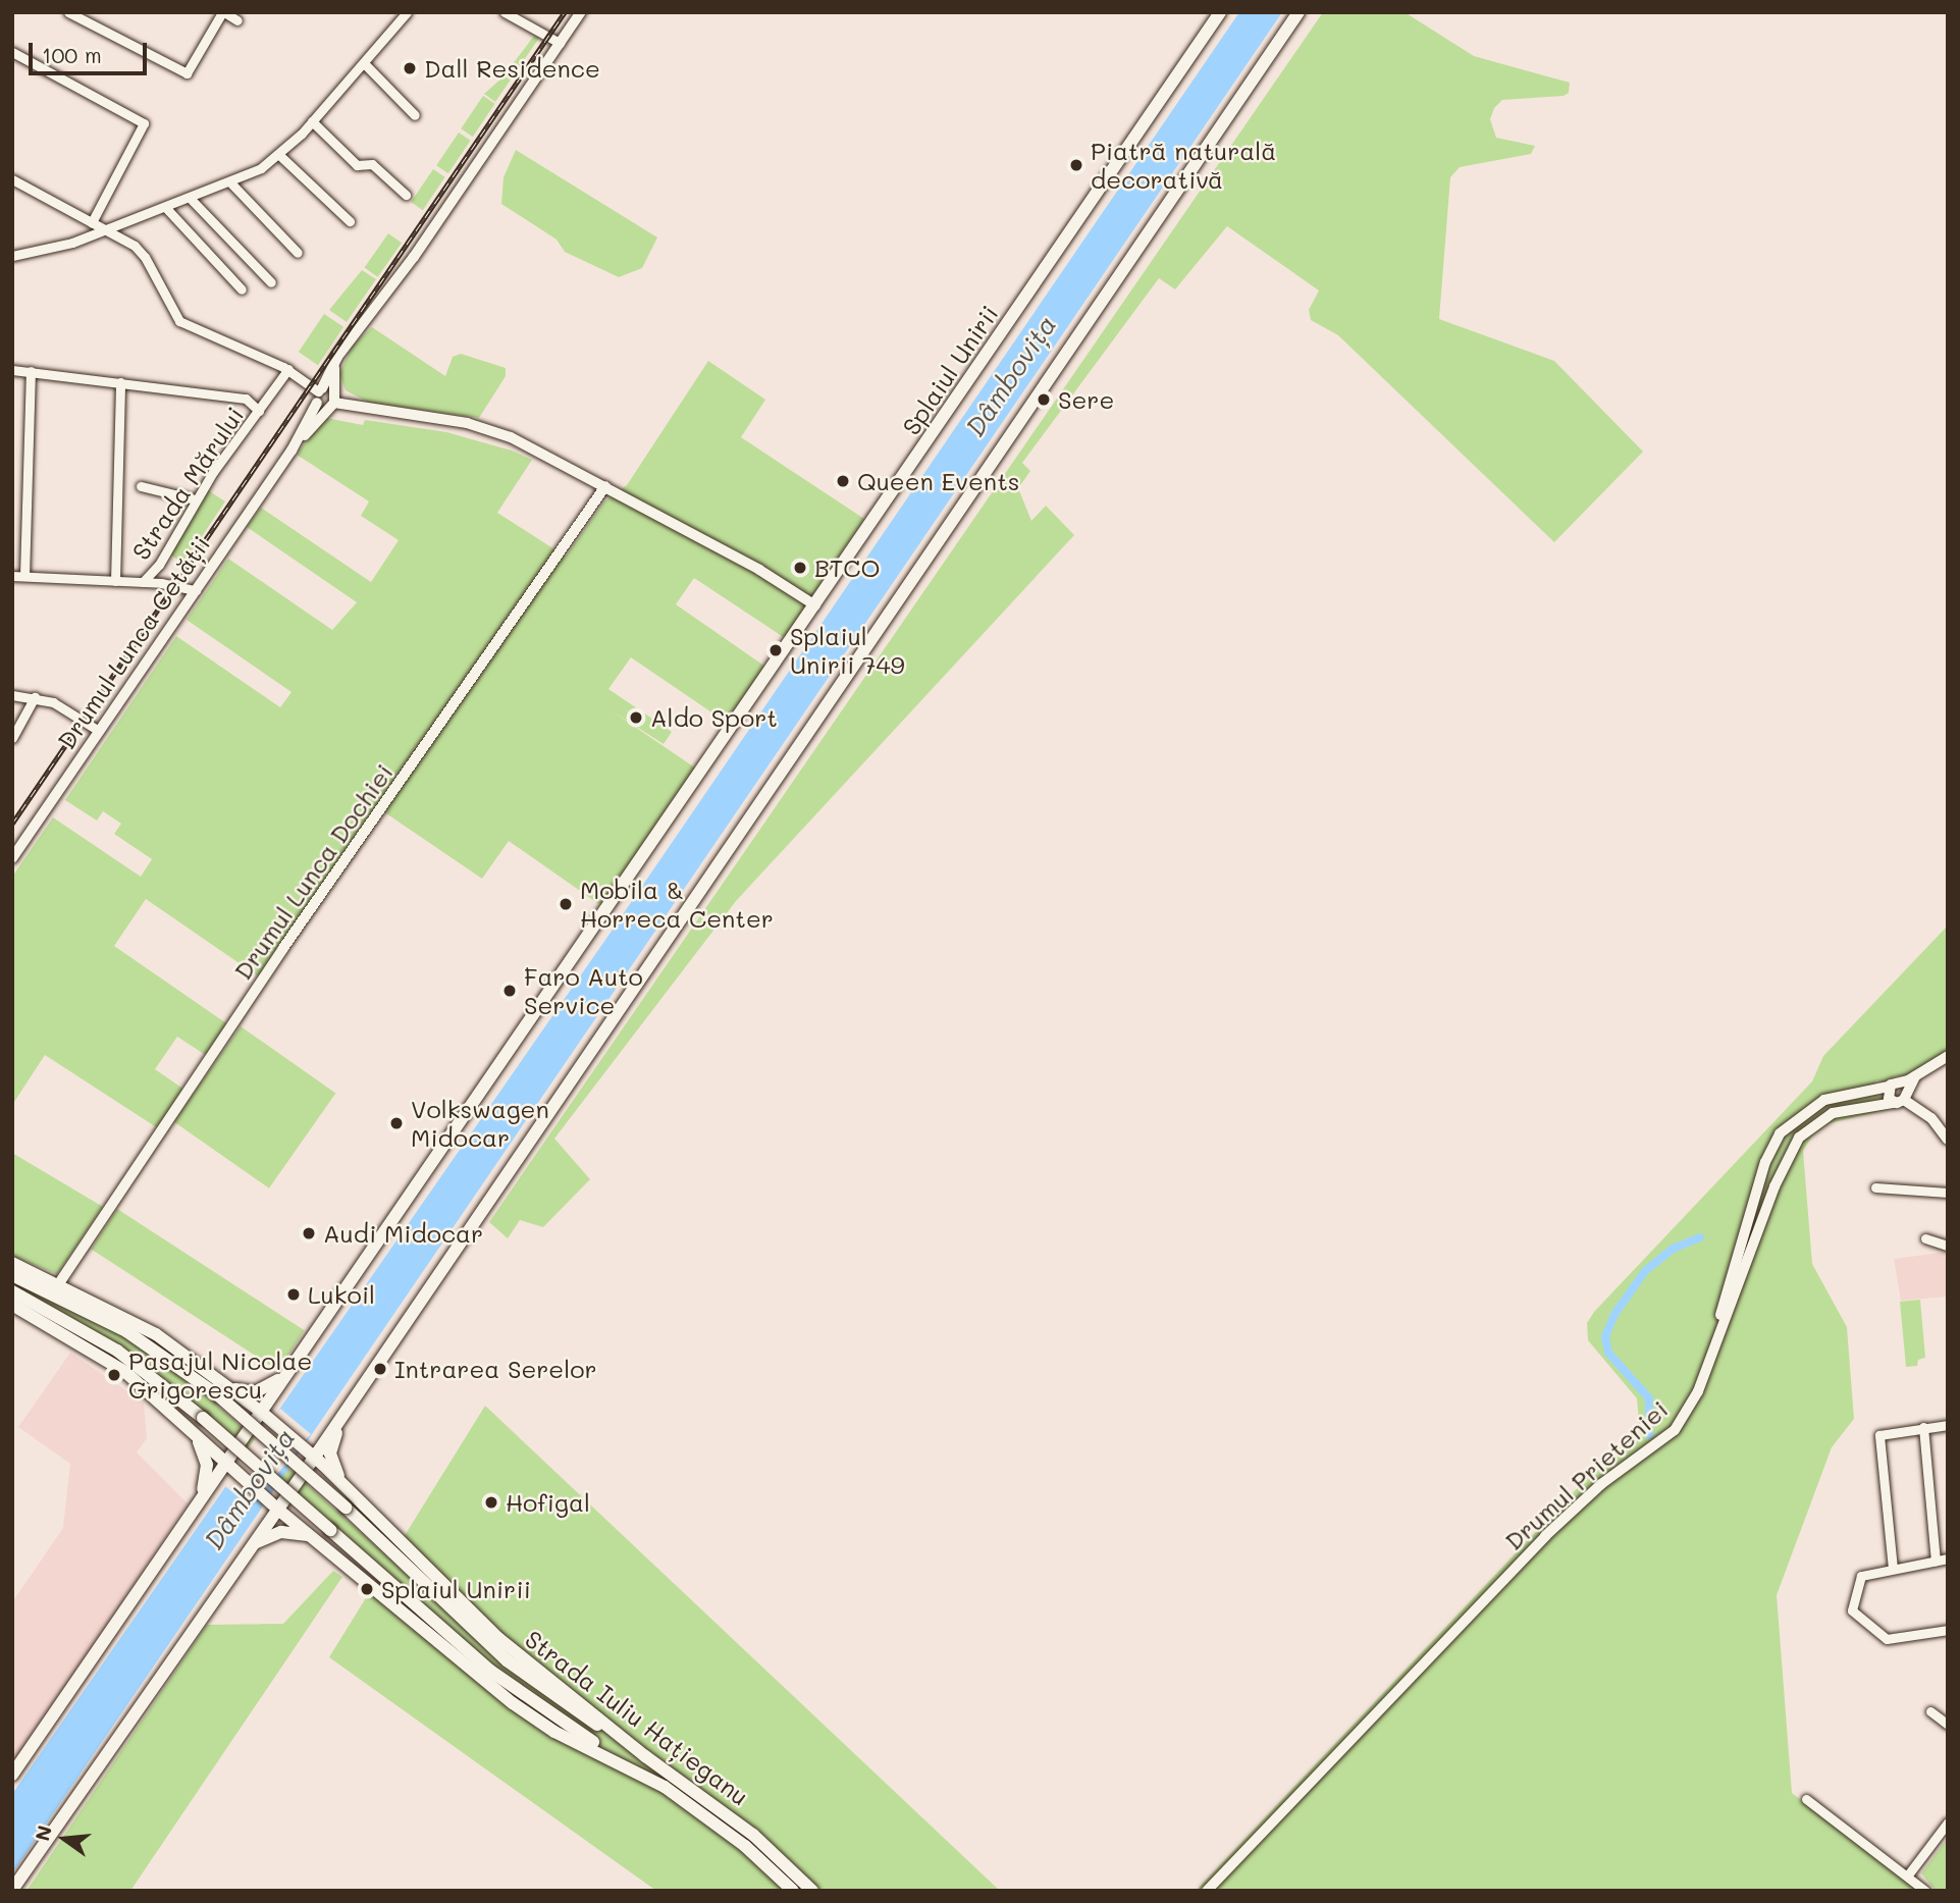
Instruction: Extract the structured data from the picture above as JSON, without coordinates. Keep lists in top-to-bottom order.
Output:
{
  "streets": {
    "main road": ["Splaiul Unirii", "Strada Iuliu Hațieganu"],
    "street": [
      "Strada Mărului",
      "Drumul Lunca Cetății",
      "Drumul Lunca Dochiei",
      "Drumul Prieteniei"
    ]
  },
  "crossings": [
    ["Splaiul Unirii", "Strada Iuliu Hațieganu"],
    ["Strada Mărului", "Drumul Lunca Cetății"],
    ["Drumul Lunca Dochiei", "Strada Iuliu Hațieganu"]
  ],
  "water": ["Dâmbovița"],
  "places": [
    "Dall Residence",
    "Piatră naturală decorativă",
    "Sere",
    "Queen Events",
    "BTCO",
    "Splaiul Unirii 749",
    "Aldo Sport",
    "Mobila & Horreca Center",
    "Faro Auto Service",
    "Volkswagen Midocar",
    "Audi Midocar",
    "Lukoil",
    "Intrarea Serelor",
    "Pasajul Nicolae Grigorescu",
    "Hofigal",
    "Splaiul Unirii"
  ],
  "scale_bar": "100 m",
  "north": "left"
}
